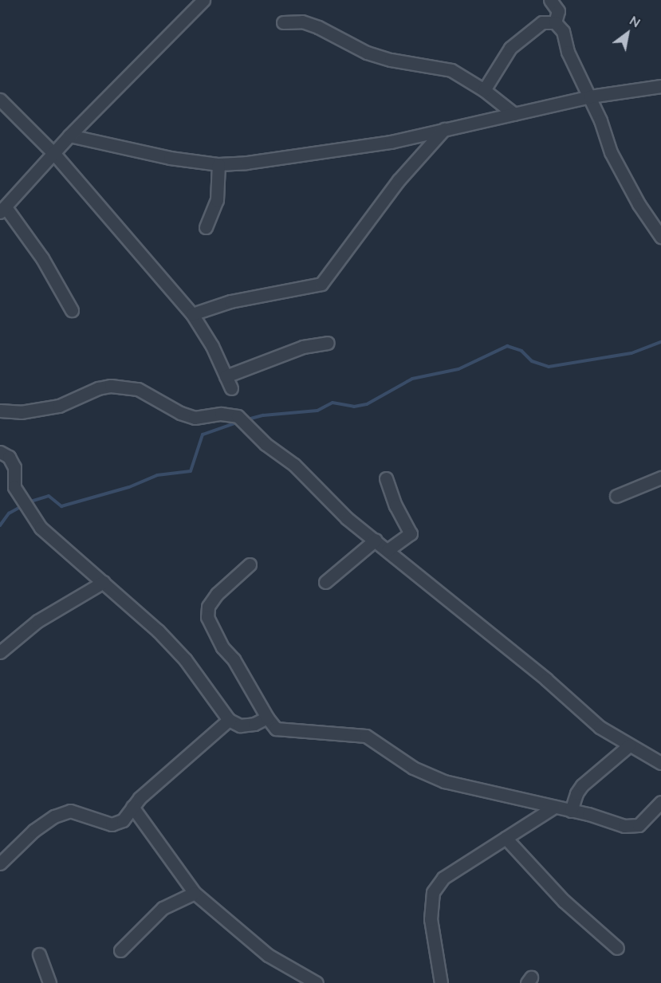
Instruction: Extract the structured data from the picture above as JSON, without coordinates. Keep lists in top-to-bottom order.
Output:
{
  "north": "top right"
}
